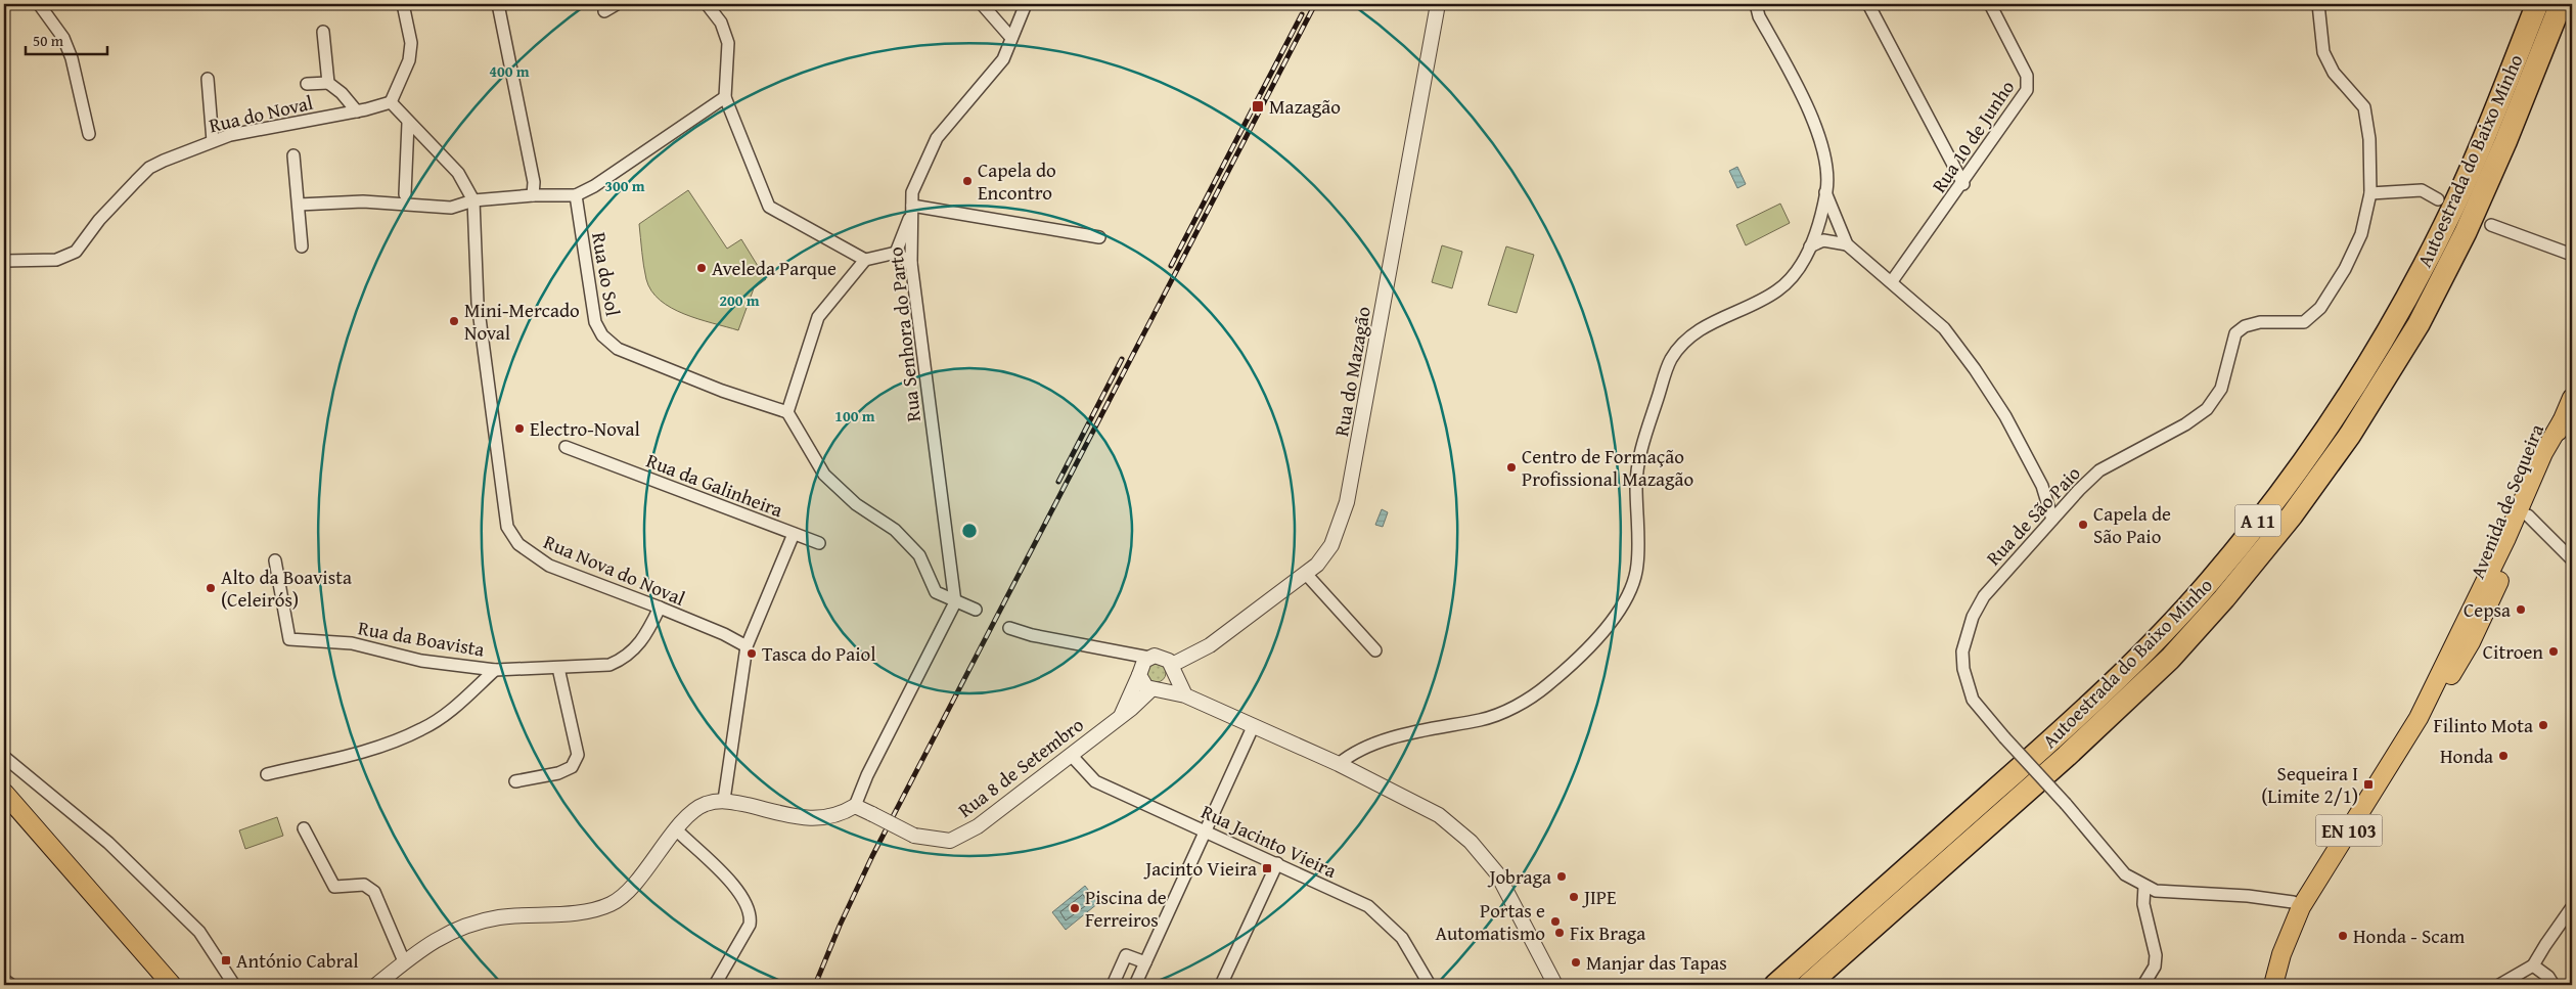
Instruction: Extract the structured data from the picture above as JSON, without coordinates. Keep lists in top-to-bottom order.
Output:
{
  "streets": {
    "highway": ["Autoestrada do Baixo Minho", "A 11"],
    "main road": ["Avenida de Sequeira", "EN 103"],
    "street": [
      "Rua do Noval",
      "Rua 10 de Junho",
      "Rua do Sol",
      "Rua Senhora do Parto",
      "Rua do Mazagão",
      "Rua da Galinheira",
      "Rua de São Paio",
      "Rua Nova do Noval",
      "Rua da Boavista",
      "Rua 8 de Setembro",
      "Rua Jacinto Vieira"
    ]
  },
  "crossings": [
    ["Rua do Mazagão", "Rua 8 de Setembro"],
    ["Rua da Galinheira", "Rua Nova do Noval"],
    ["Avenida de Sequeira", "Rua de São Paio"],
    ["Rua Nova do Noval", "Rua da Boavista"],
    ["Rua 8 de Setembro", "Rua Jacinto Vieira"]
  ],
  "places": {
    "transit": [
      "Mazagão",
      "Sequeira I (Limite 2/1)",
      "Jacinto Vieira",
      "António Cabral"
    ],
    "other": [
      "Capela do Encontro",
      "Aveleda Parque",
      "Mini-Mercado Noval",
      "Electro-Noval",
      "Centro de Formação Profissional Mazagão",
      "Capela de São Paio",
      "Alto da Boavista (Celeirós)",
      "Cepsa",
      "Citroen",
      "Tasca do Paiol",
      "Filinto Mota",
      "Honda",
      "Jobraga",
      "JIPE",
      "Piscina de Ferreiros",
      "Portas e Automatismo",
      "Fix Braga",
      "Honda - Scam",
      "Manjar das Tapas"
    ]
  },
  "scale_bar": "50 m",
  "rings": [
    "400 m",
    "300 m",
    "200 m",
    "100 m"
  ]
}
